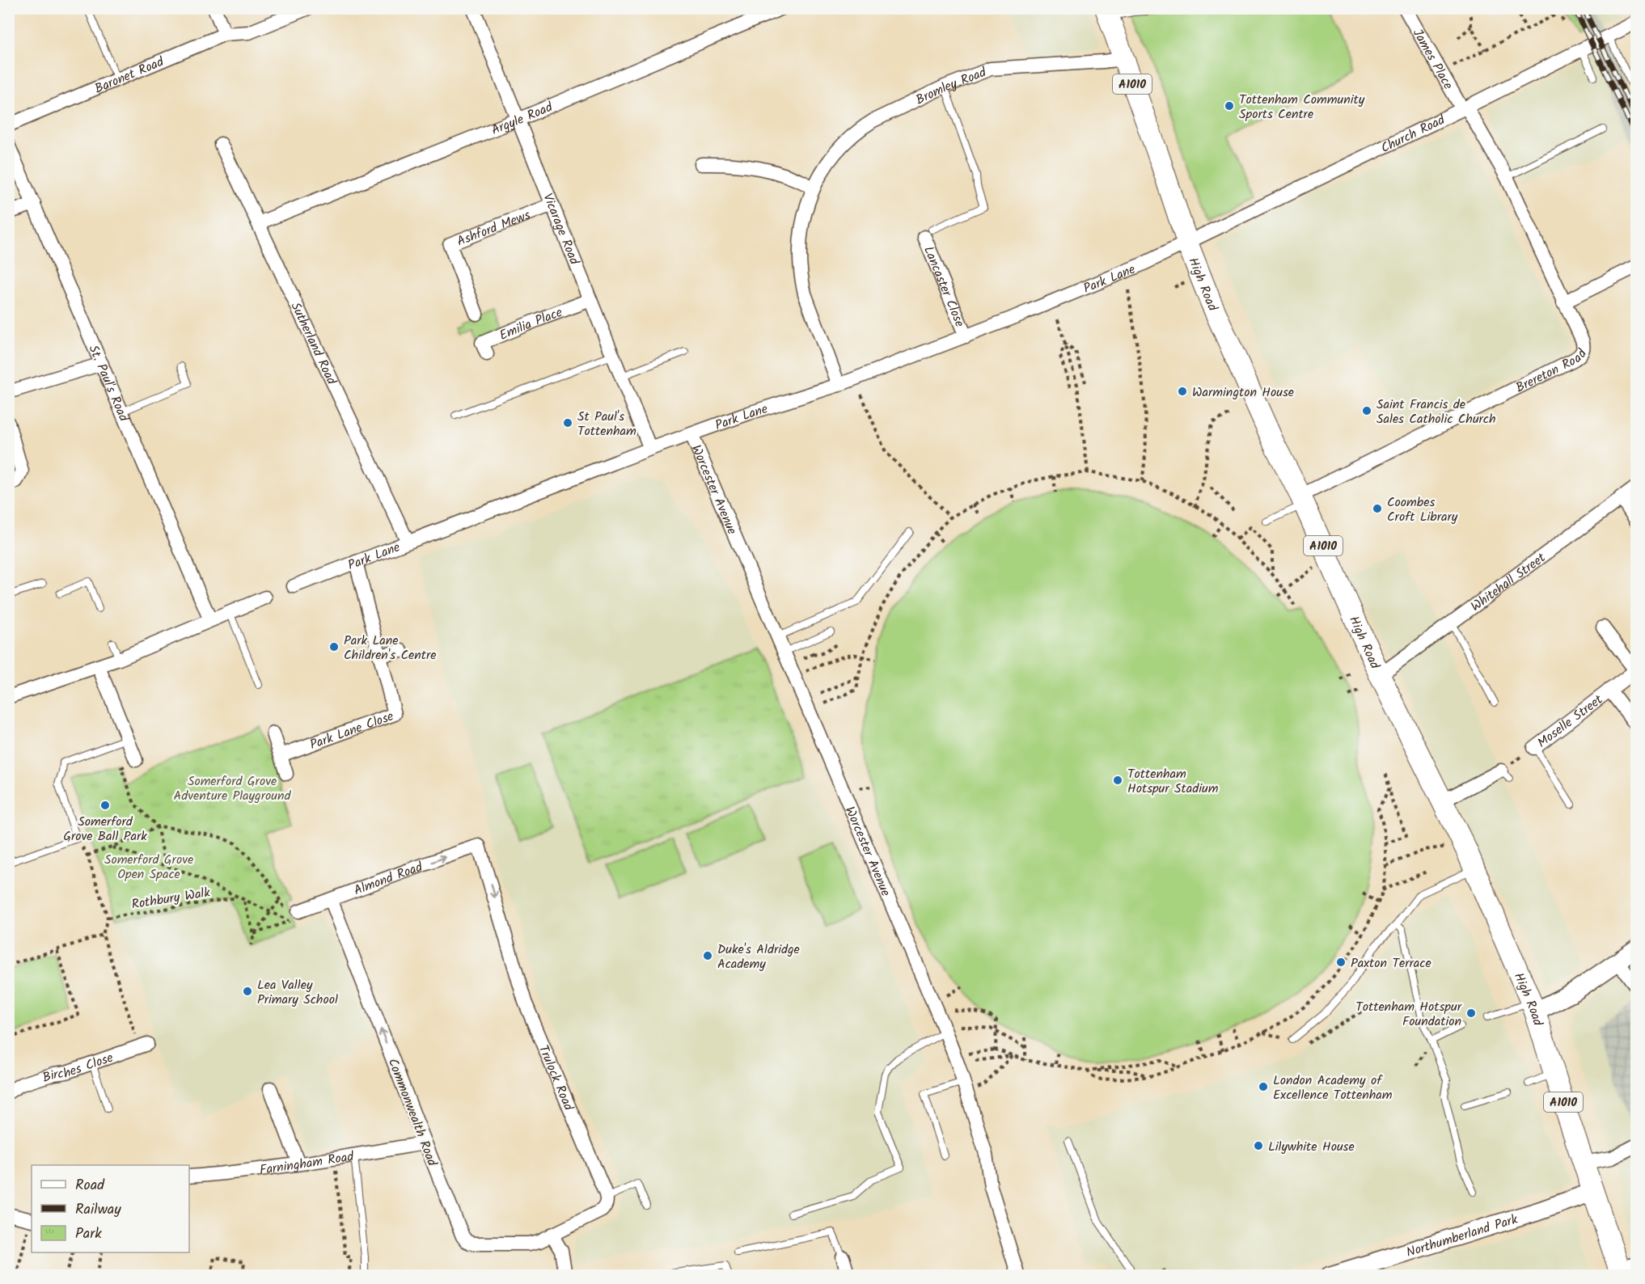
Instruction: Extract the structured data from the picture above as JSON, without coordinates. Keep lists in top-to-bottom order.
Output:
{
  "streets": {
    "main road": ["A1010", "High Road"],
    "street": [
      "James Place",
      "Baronet Road",
      "Bromley Road",
      "Argyle Road",
      "Church Road",
      "Ashford Mews",
      "Vicarage Road",
      "Park Lane",
      "Lancaster Close",
      "Emilia Place",
      "Sutherland Road",
      "Brereton Road",
      "St. Paul's Road",
      "Worcester Avenue",
      "Whitehall Street",
      "Moselle Street",
      "Park Lane Close",
      "Almond Road",
      "Birches Close",
      "Trulock Road",
      "Commonwealth Road",
      "Farningham Road",
      "Northumberland Park"
    ],
    "path": ["Rothbury Walk"]
  },
  "crossings": [
    ["James Place", "Church Road"],
    ["James Place", "Brereton Road"],
    ["Bromley Road", "Park Lane"],
    ["Bromley Road", "High Road"],
    ["Argyle Road", "Vicarage Road"],
    ["Argyle Road", "Sutherland Road"],
    ["Church Road", "Park Lane"],
    ["Church Road", "High Road"],
    ["Church Road", "Brereton Road"],
    ["Ashford Mews", "Vicarage Road"],
    ["Vicarage Road", "Park Lane"],
    ["Vicarage Road", "Emilia Place"],
    ["Park Lane", "High Road"],
    ["Park Lane", "Lancaster Close"],
    ["Park Lane", "Sutherland Road"],
    ["Park Lane", "Worcester Avenue"],
    ["Park Lane", "Park Lane Close"],
    ["High Road", "Brereton Road"],
    ["High Road", "Whitehall Street"],
    ["High Road", "Northumberland Park"],
    ["Almond Road", "Rothbury Walk"],
    ["Almond Road", "Trulock Road"],
    ["Almond Road", "Commonwealth Road"],
    ["Commonwealth Road", "Farningham Road"]
  ],
  "one_way": ["Almond Road", "Trulock Road", "Commonwealth Road"],
  "parks": ["Somerford Grove Adventure Playground", "Somerford Grove Open Space"],
  "places": [
    "Tottenham Community Sports Centre",
    "Warmington House",
    "Saint Francis de Sales Catholic Church",
    "St Paul's Tottenham",
    "Coombes Croft Library",
    "Park Lane Children's Centre",
    "Tottenham Hotspur Stadium",
    "Somerford Grove Ball Park",
    "Duke's Aldridge Academy",
    "Paxton Terrace",
    "Lea Valley Primary School",
    "Tottenham Hotspur Foundation",
    "London Academy of Excellence Tottenham",
    "Lilywhite House"
  ],
  "legend": ["Road", "Railway", "Park"]
}
